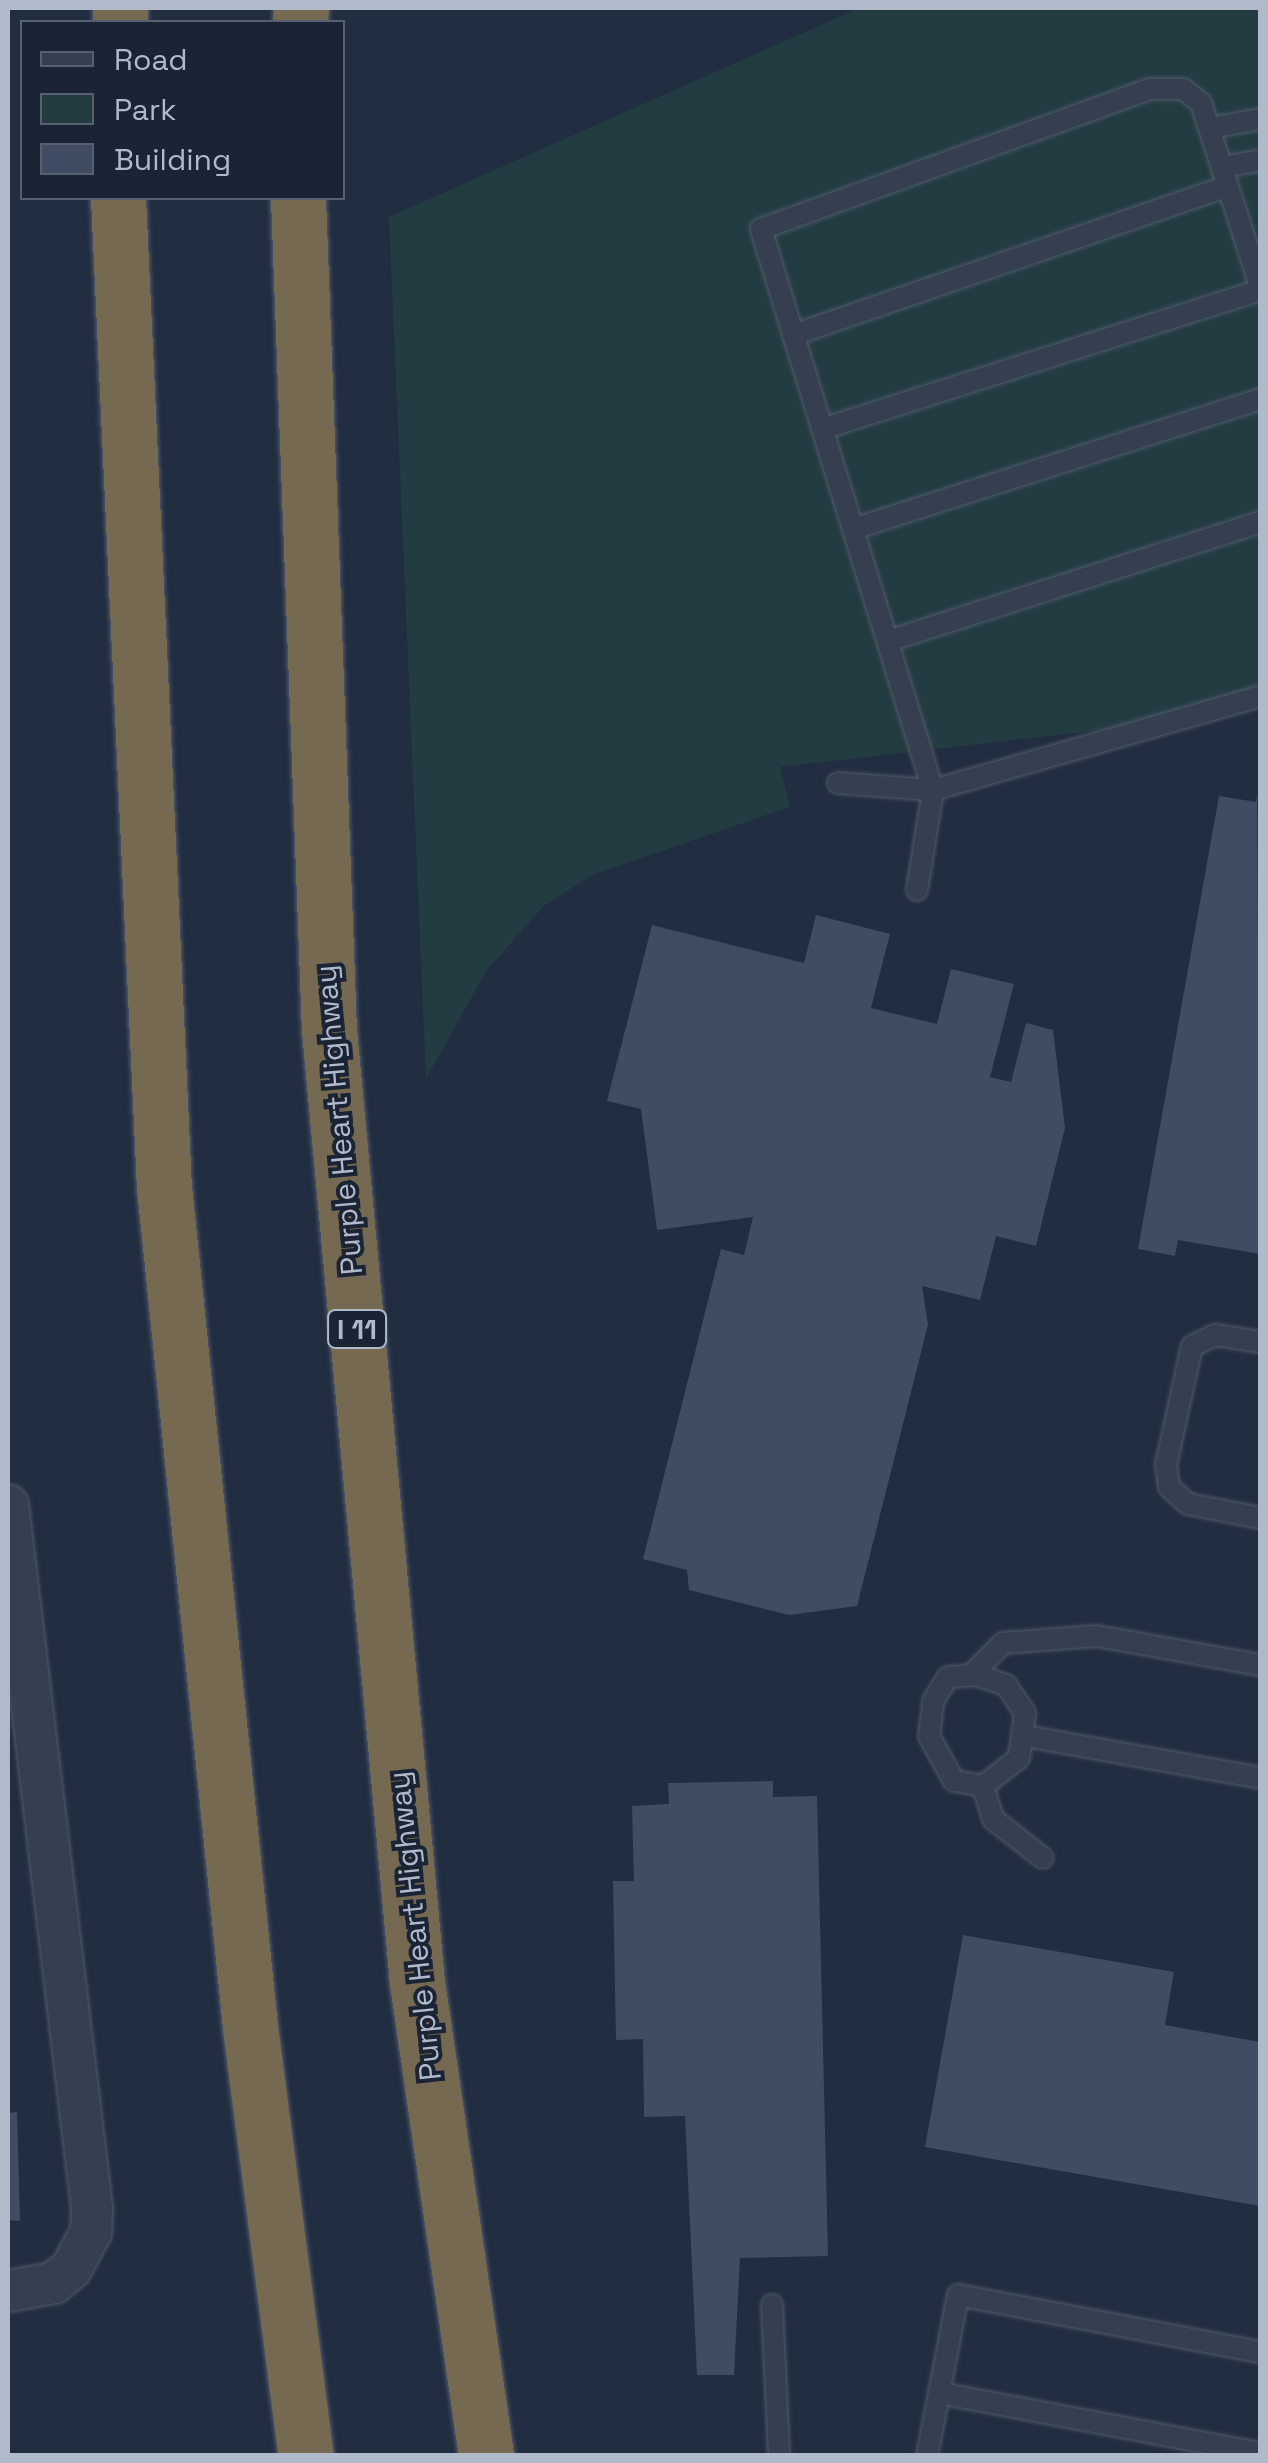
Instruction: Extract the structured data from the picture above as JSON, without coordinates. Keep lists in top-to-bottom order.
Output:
{
  "streets": {
    "highway": ["Purple Heart Highway", "I 11"]
  },
  "legend": ["Road", "Park", "Building"]
}
